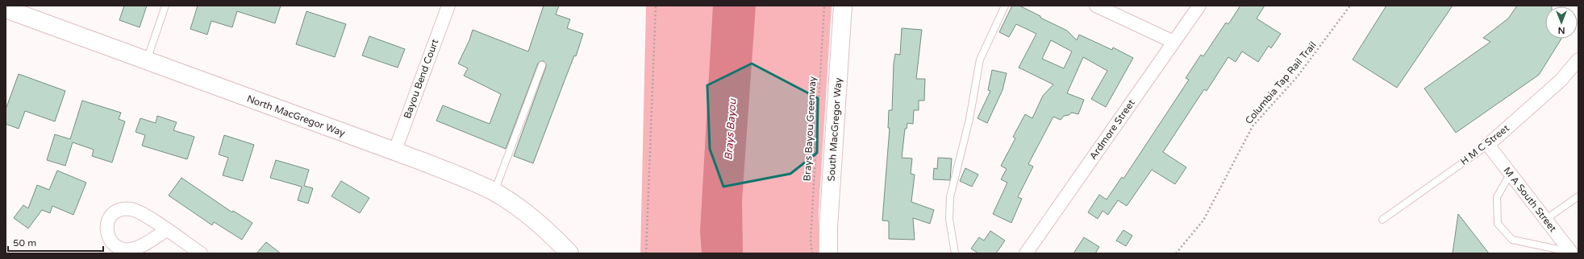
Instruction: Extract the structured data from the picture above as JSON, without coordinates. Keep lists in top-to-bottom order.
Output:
{
  "streets": {
    "main road": ["North MacGregor Way", "South MacGregor Way"],
    "street": [
      "Bayou Bend Court",
      "Ardmore Street",
      "H M C Street",
      "M A South Street"
    ],
    "path": ["Columbia Tap Rail Trail", "Brays Bayou Greenway"]
  },
  "crossings": [
    ["Bayou Bend Court", "North MacGregor Way"],
    ["H M C Street", "M A South Street"]
  ],
  "water": ["Brays Bayou"],
  "scale_bar": "50 m",
  "north": "bottom"
}
